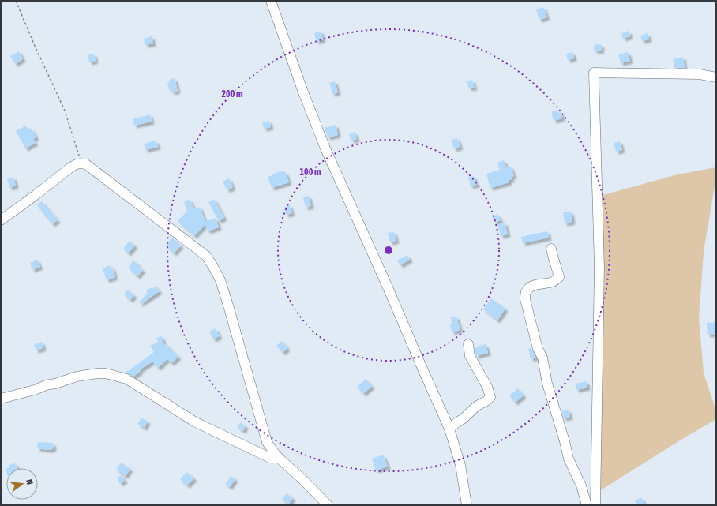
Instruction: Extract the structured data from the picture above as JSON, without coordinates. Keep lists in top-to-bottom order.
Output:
{
  "north": "right",
  "rings": ["200 m", "100 m"]
}
